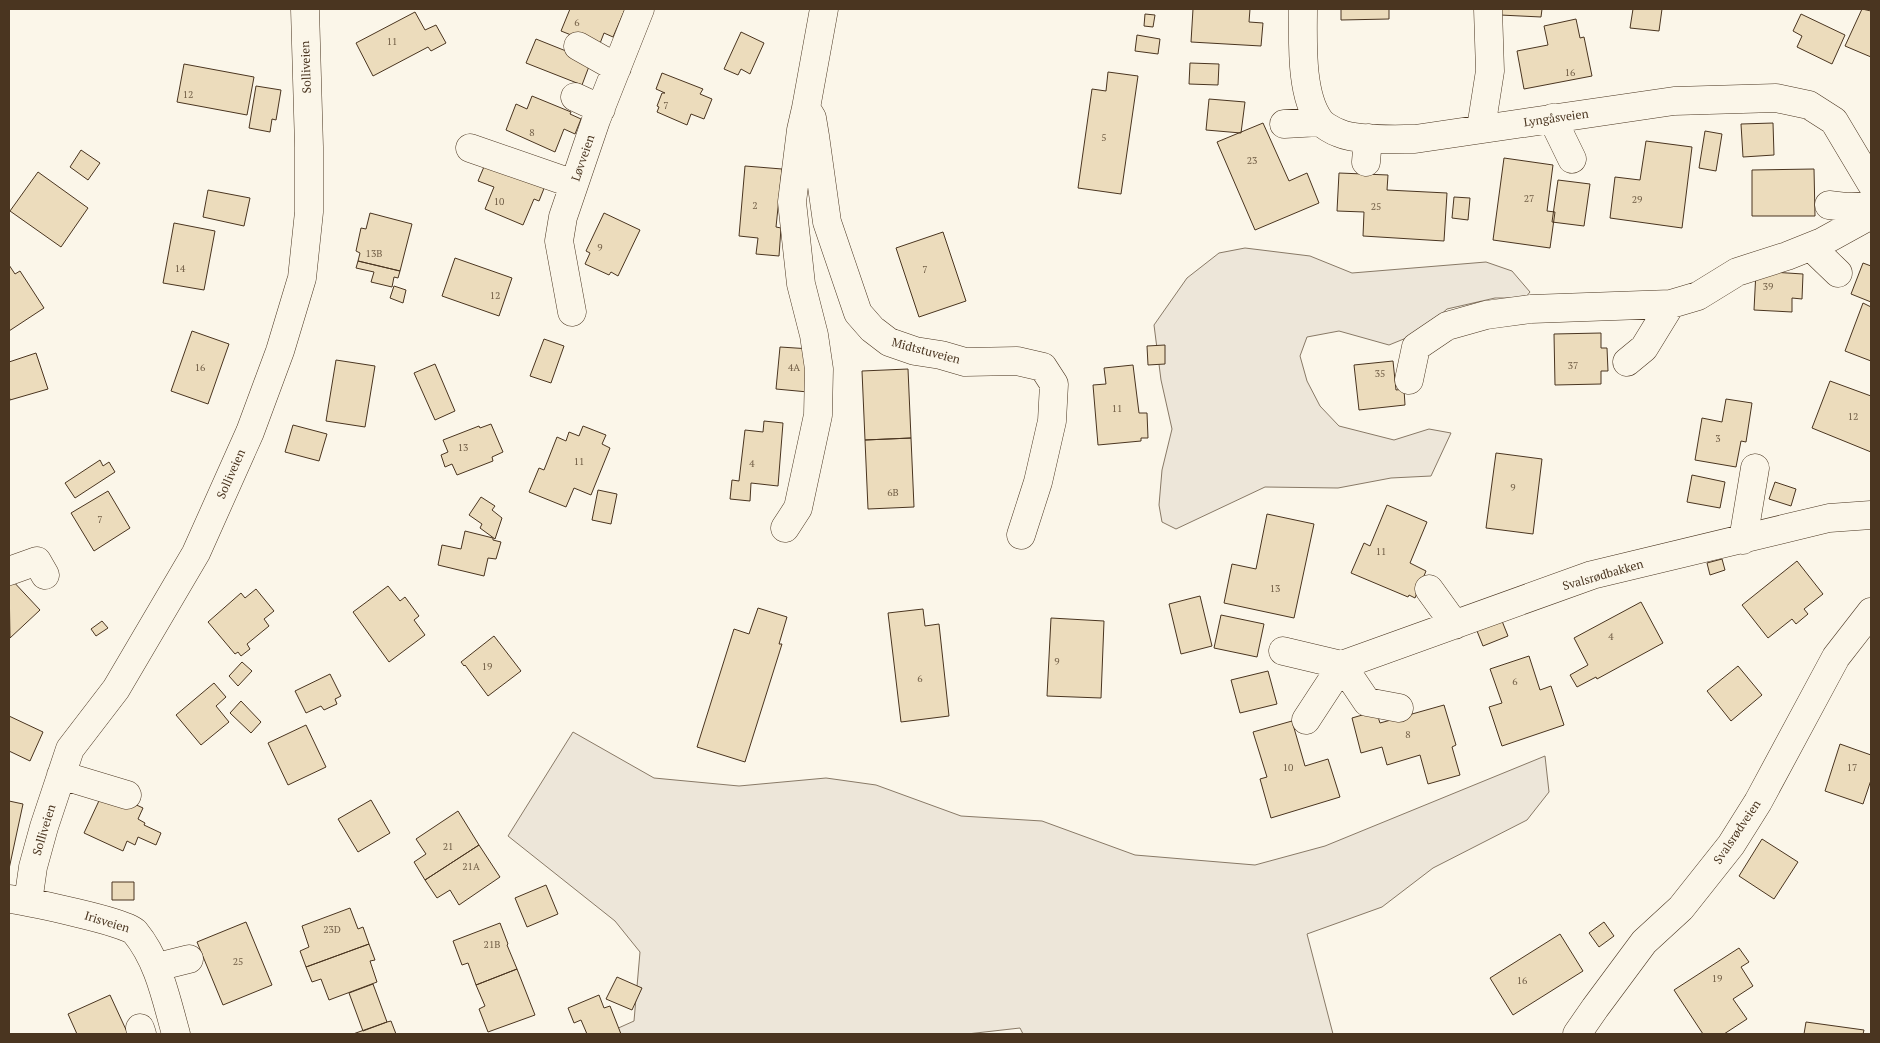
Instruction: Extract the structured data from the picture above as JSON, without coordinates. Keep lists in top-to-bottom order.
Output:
{
  "streets": {
    "street": [
      "Solliveien",
      "Lyngåsveien",
      "Løvveien",
      "Midtstuveien",
      "Svalsrødbakken",
      "Svalsrødveien",
      "Irisveien"
    ]
  },
  "crossings": [
    ["Solliveien", "Irisveien"]
  ],
  "house_numbers": [
    "6",
    "11",
    "16",
    "12",
    "7",
    "8",
    "5",
    "23",
    "27",
    "29",
    "10",
    "2",
    "25",
    "9",
    "13B",
    "14",
    "7",
    "39",
    "12",
    "37",
    "16",
    "4A",
    "35",
    "11",
    "12",
    "3",
    "13",
    "11",
    "4",
    "9",
    "6B",
    "7",
    "11",
    "13",
    "4",
    "9",
    "19",
    "6",
    "6",
    "8",
    "10",
    "17",
    "21",
    "21A",
    "23D",
    "21B",
    "25",
    "19",
    "16"
  ]
}
